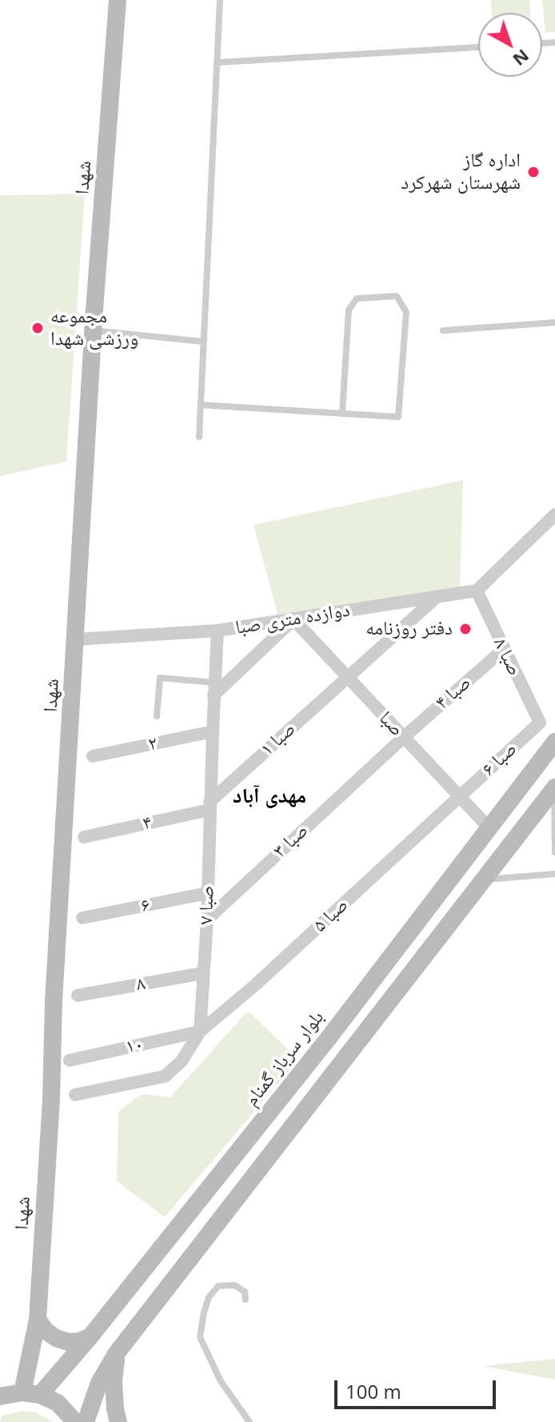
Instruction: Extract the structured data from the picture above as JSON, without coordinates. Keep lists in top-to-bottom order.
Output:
{
  "streets": {
    "main road": ["شهدا", "بلوار سرباز گمنام"],
    "street": [
      "دوازده متری صبا",
      "صبا ۸",
      "صبا ۴",
      "صبا",
      "صبا ۱",
      "۲",
      "صبا ۶",
      "۴",
      "صبا ۳",
      "صبا ۷",
      "۶",
      "صبا ۵",
      "۸",
      "۱۰"
    ]
  },
  "crossings": [
    ["شهدا", "دوازده متری صبا"],
    ["شهدا", "بلوار سرباز گمنام"],
    ["دوازده متری صبا", "صبا ۸"],
    ["دوازده متری صبا", "صبا"],
    ["دوازده متری صبا", "صبا ۱"],
    ["دوازده متری صبا", "صبا ۷"],
    ["صبا ۸", "صبا ۴"],
    ["صبا ۸", "صبا ۶"],
    ["صبا ۴", "صبا"],
    ["صبا ۴", "صبا ۳"],
    ["صبا", "صبا ۱"],
    ["صبا", "صبا ۶"],
    ["صبا", "صبا ۳"],
    ["صبا", "صبا ۵"],
    ["صبا", "بلوار سرباز گمنام"],
    ["صبا ۱", "۴"],
    ["صبا ۱", "صبا ۷"],
    ["۲", "صبا ۷"],
    ["صبا ۶", "صبا ۵"],
    ["۴", "صبا ۷"],
    ["صبا ۳", "صبا ۷"],
    ["صبا ۷", "۶"],
    ["صبا ۷", "صبا ۵"],
    ["صبا ۷", "۸"],
    ["صبا ۷", "۱۰"],
    ["صبا ۵", "۱۰"]
  ],
  "districts": ["مهدی آباد"],
  "places": ["اداره گاز شهرستان شهرکرد", "مجموعه ورزشی شهدا", "دفتر روزنامه"],
  "scale_bar": "100 m",
  "north": "bottom right"
}
